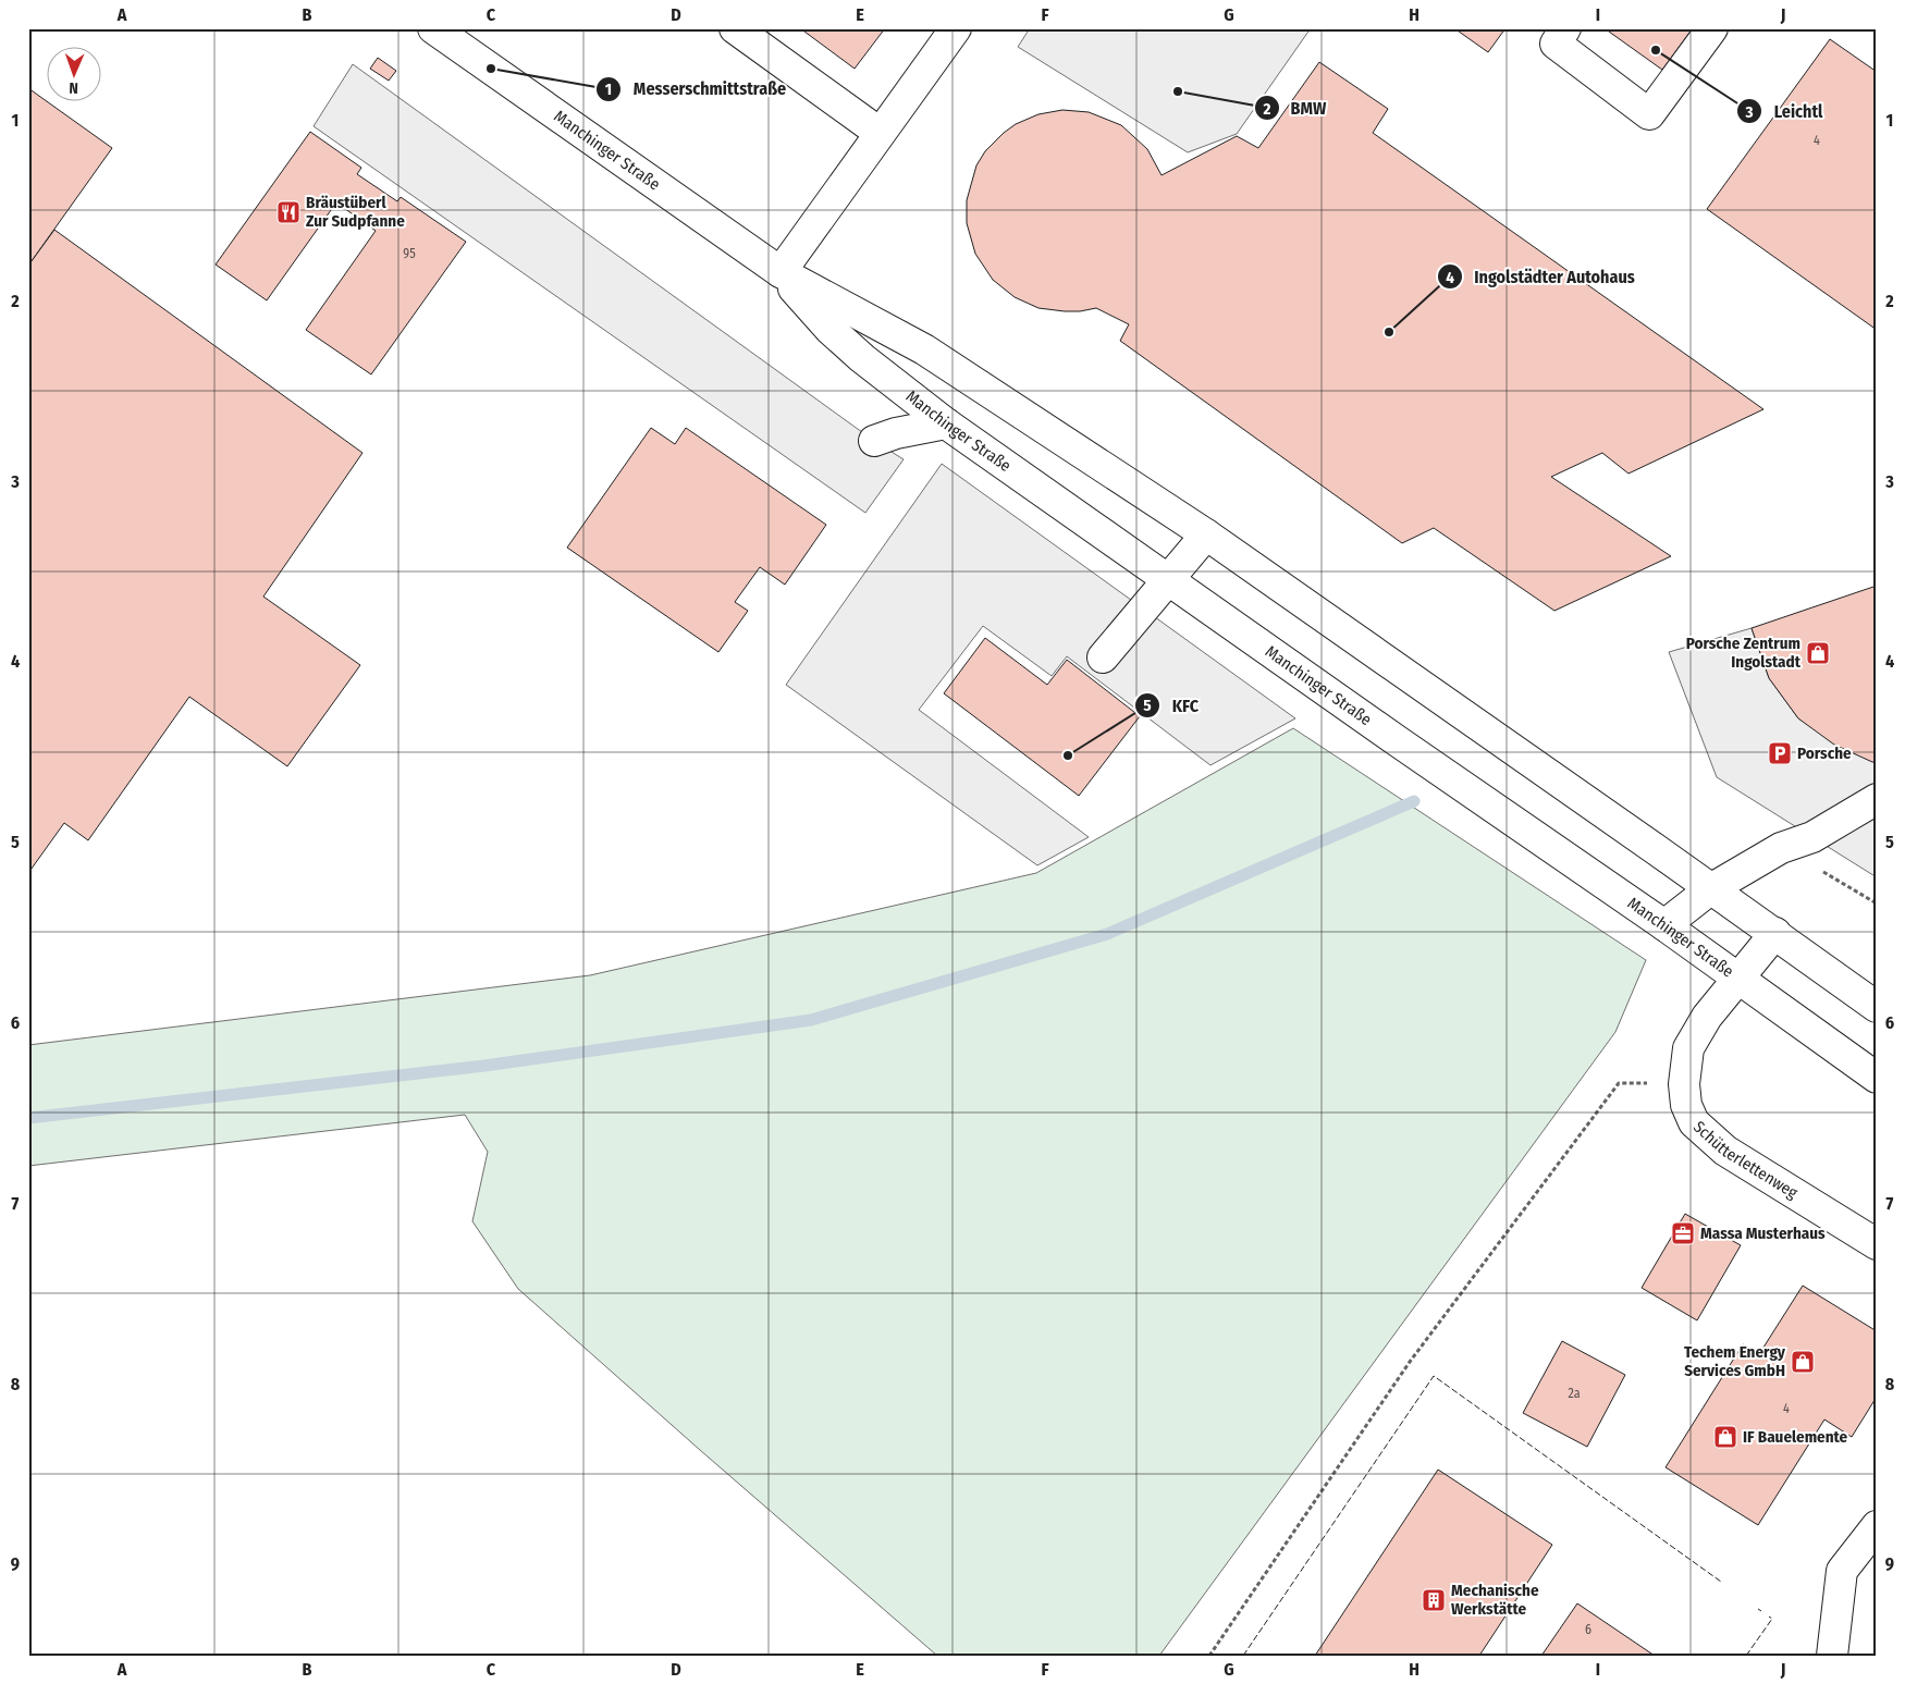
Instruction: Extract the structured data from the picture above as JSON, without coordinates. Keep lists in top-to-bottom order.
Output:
{
  "streets": {
    "main road": ["Manchinger Straße", "Schütterlettenweg"]
  },
  "crossings": [
    ["Manchinger Straße", "Schütterlettenweg"]
  ],
  "places": {
    "other": [
      "Leichtl",
      "Messerschmittstraße",
      "BMW",
      "Ingolstädter Autohaus",
      "KFC"
    ],
    "restaurant": ["Bräustüberl Zur Sudpfanne"],
    "shop": ["Porsche Zentrum Ingolstadt", "Techem Energy Services GmbH", "IF Bauelemente"],
    "parking": ["Porsche"],
    "office": ["Massa Musterhaus"],
    "building": ["Mechanische Werkstätte"]
  },
  "house_numbers": [
    "4",
    "95",
    "2a",
    "4",
    "6"
  ],
  "north": "bottom",
  "grid": {
    "columns": [
      "A",
      "B",
      "C",
      "D",
      "E",
      "F",
      "G",
      "H",
      "I",
      "J"
    ],
    "rows": [
      "1",
      "2",
      "3",
      "4",
      "5",
      "6",
      "7",
      "8",
      "9"
    ]
  }
}
